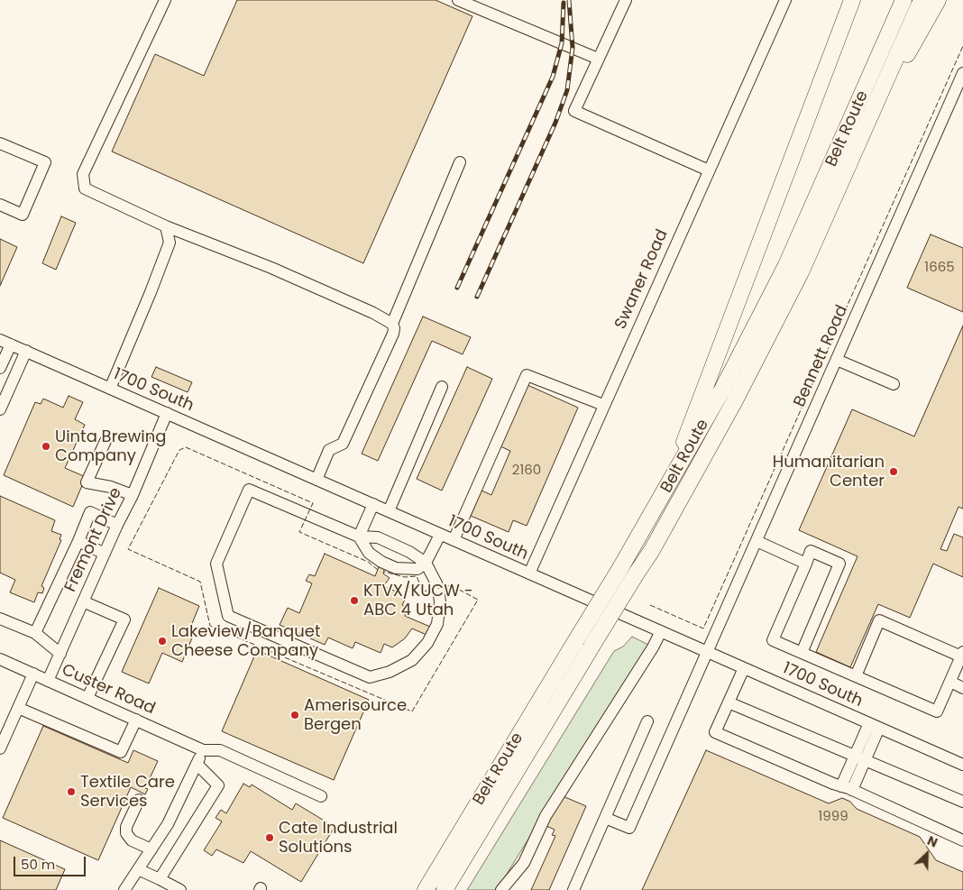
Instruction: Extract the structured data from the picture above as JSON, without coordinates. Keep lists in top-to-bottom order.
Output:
{
  "streets": {
    "highway": ["Belt Route"],
    "street": [
      "Swaner Road",
      "Bennett Road",
      "1700 South",
      "Fremont Drive",
      "Custer Road"
    ]
  },
  "crossings": [
    ["Swaner Road", "1700 South"],
    ["Bennett Road", "1700 South"],
    ["1700 South", "Fremont Drive"],
    ["Fremont Drive", "Custer Road"]
  ],
  "places": [
    "Uinta Brewing Company",
    "Humanitarian Center",
    "KTVX/KUCW - ABC 4 Utah",
    "Lakeview/Banquet Cheese Company",
    "Amerisource Bergen",
    "Textile Care Services",
    "Cate Industrial Solutions"
  ],
  "house_numbers": ["1665", "2160", "1999"],
  "scale_bar": "50 m",
  "north": "top right"
}
